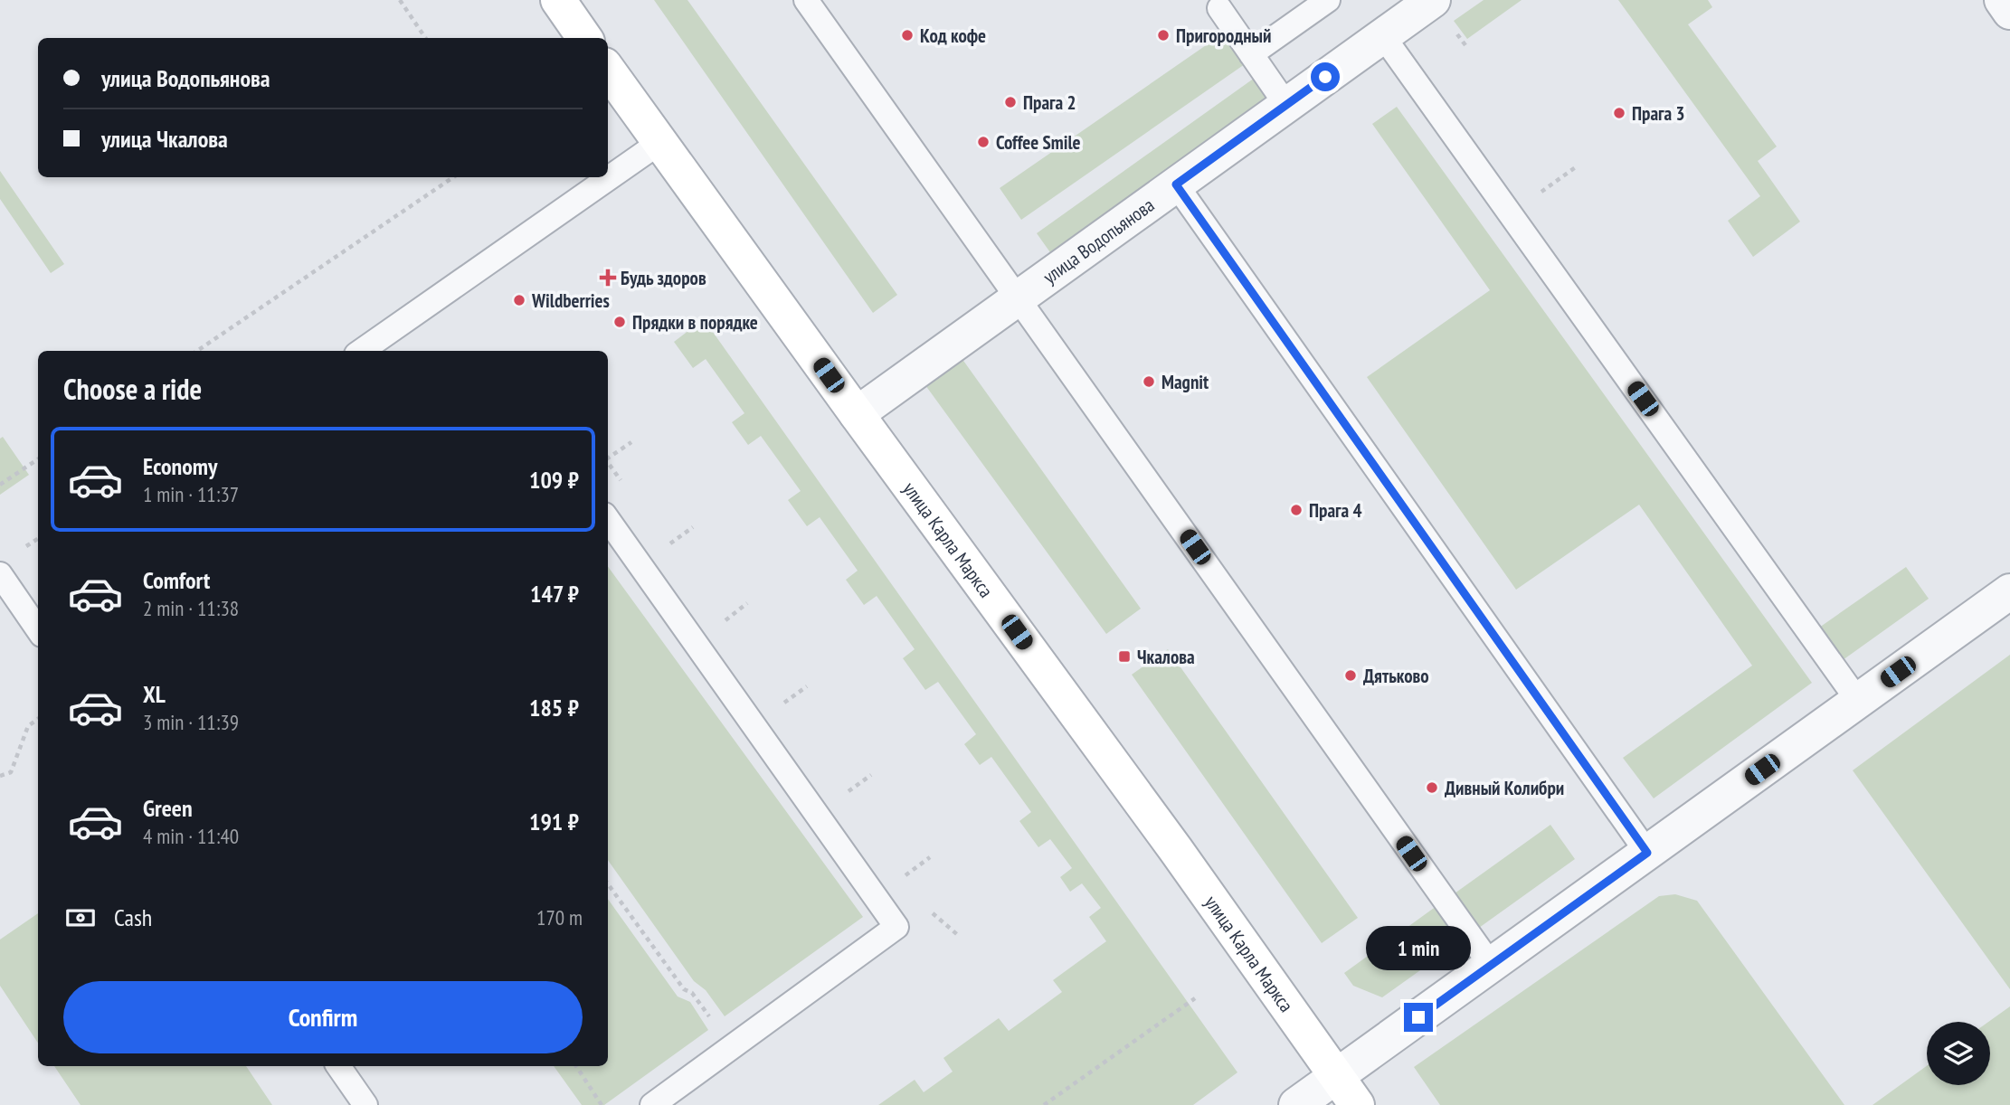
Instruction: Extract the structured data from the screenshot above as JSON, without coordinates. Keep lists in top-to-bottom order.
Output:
{
  "streets": {
    "street": ["улица Водопьянова", "улица Карла Маркса"]
  },
  "crossings": [
    ["улица Водопьянова", "улица Карла Маркса"]
  ],
  "places": {
    "other": [
      "Код кофе",
      "Пригородный",
      "Прага 2",
      "Прага 3",
      "Coffee Smile",
      "Wildberries",
      "Прядки в порядке",
      "Magnit",
      "Прага 4",
      "Дятьково",
      "Дивный Колибри"
    ],
    "health": ["Будь здоров"],
    "transit": ["Чкалова"]
  },
  "page": {
    "banner": ["улица Водопьянова", "улица Чкалова"],
    "heading": "Choose a ride",
    "list": [
      {
        "name": "Economy",
        "note": "1 min · 11:37",
        "value": "109 ₽"
      },
      {
        "name": "Comfort",
        "note": "2 min · 11:38",
        "value": "147 ₽"
      },
      {
        "name": "XL",
        "note": "3 min · 11:39",
        "value": "185 ₽"
      },
      {
        "name": "Green",
        "note": "4 min · 11:40",
        "value": "191 ₽"
      }
    ],
    "pay": ["Cash", "170 m"],
    "bubble": "1 min",
    "buttons": "Confirm"
  }
}
